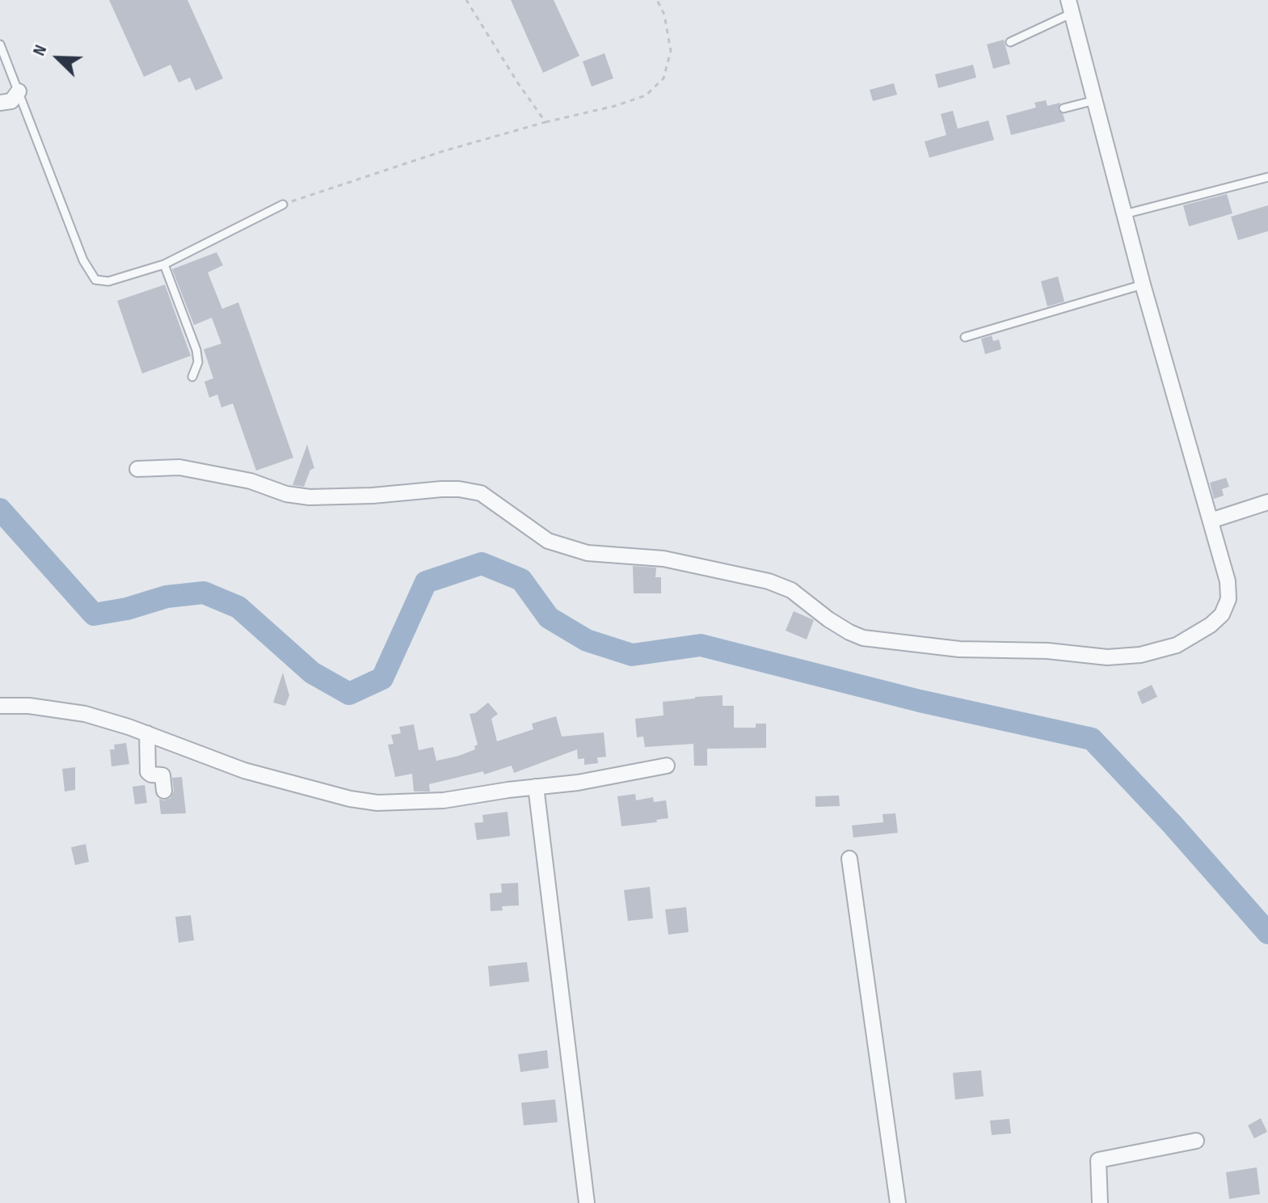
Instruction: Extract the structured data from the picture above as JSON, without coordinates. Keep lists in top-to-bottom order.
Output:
{
  "north": "top left"
}
